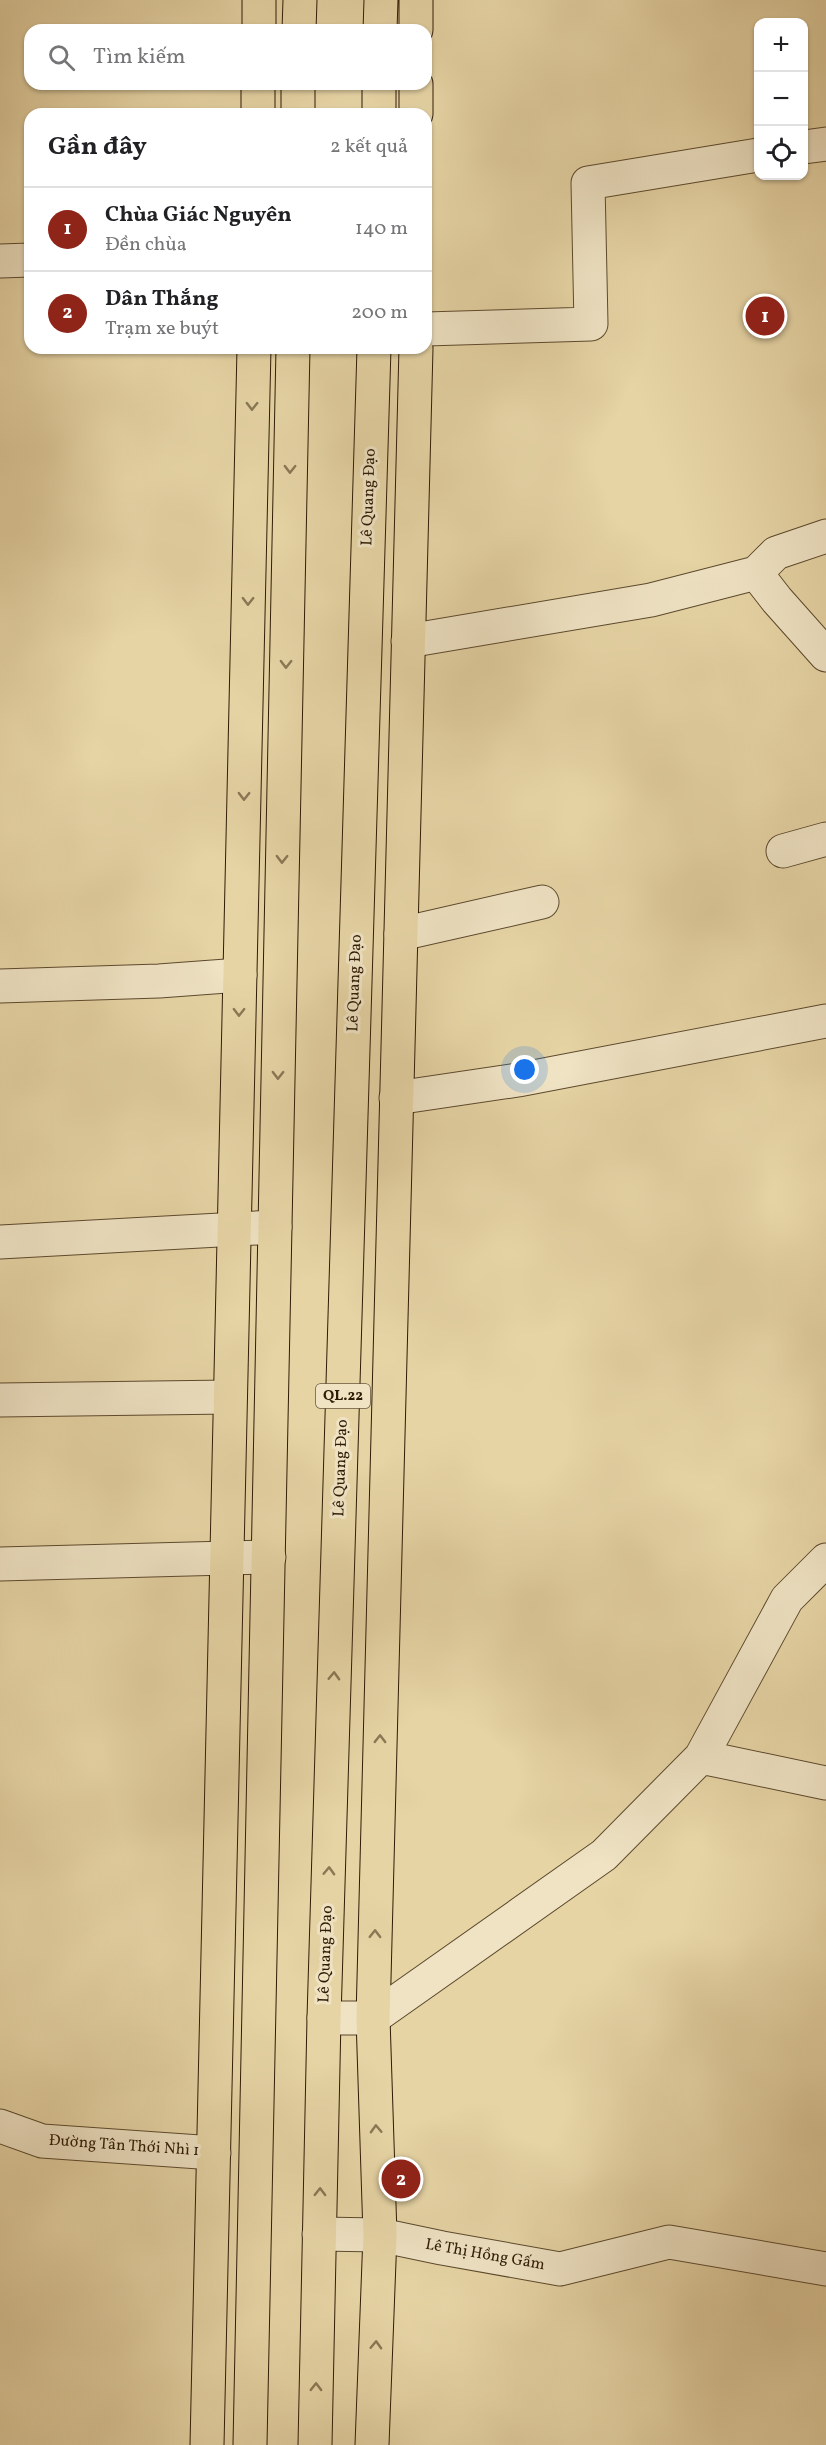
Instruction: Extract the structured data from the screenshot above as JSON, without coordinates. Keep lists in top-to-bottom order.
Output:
{
  "streets": {
    "highway": ["Lê Quang Đạo", "QL.22"],
    "street": ["Đường Tân Thới Nhì 1", "Lê Thị Hồng Gấm"]
  },
  "crossings": [
    ["Lê Quang Đạo", "Lê Thị Hồng Gấm"],
    ["QL.22", "Lê Thị Hồng Gấm"]
  ],
  "page": {
    "map_buttons": ["+", "−"],
    "search": "Tìm kiếm",
    "heading": ["Gần đây", "2 kết quả"],
    "list": [
      {
        "mark": "1",
        "name": "Chùa Giác Nguyên",
        "note": "Đền chùa",
        "value": "140 m"
      },
      {
        "mark": "2",
        "name": "Dân Thắng",
        "note": "Trạm xe buýt",
        "value": "200 m"
      }
    ],
    "pins": ["1", "2"]
  }
}
